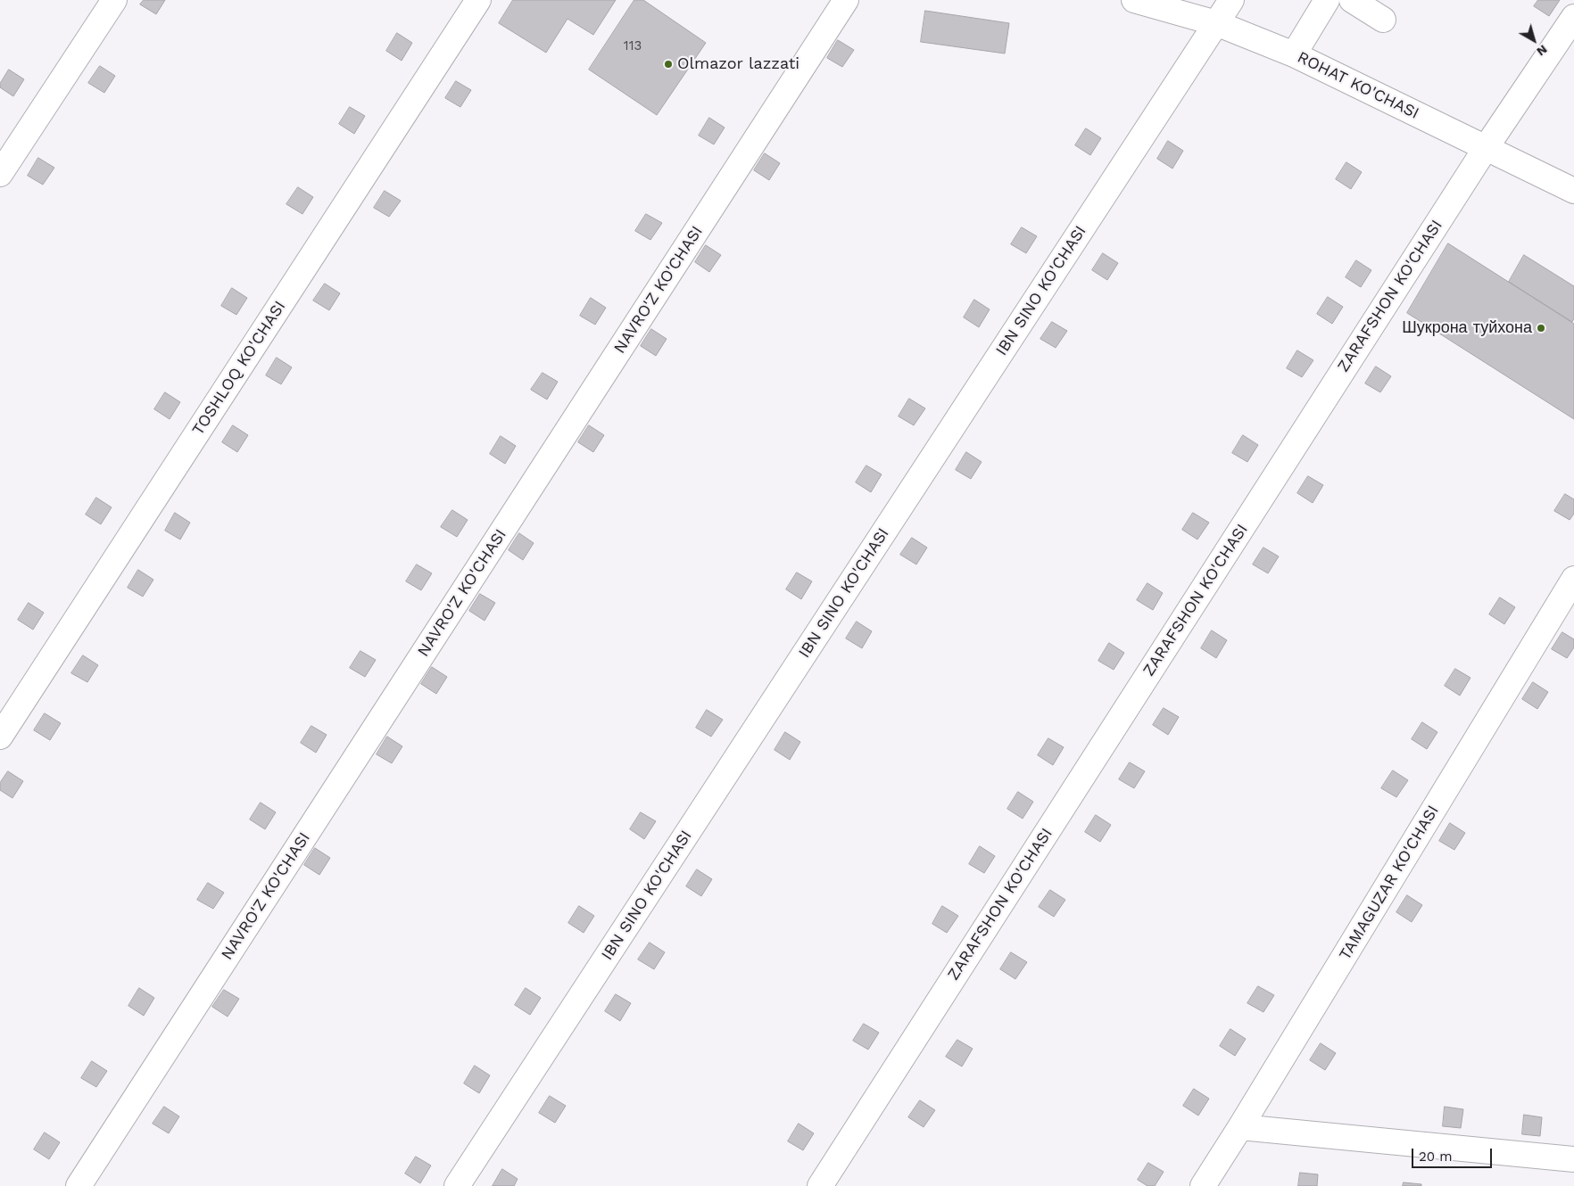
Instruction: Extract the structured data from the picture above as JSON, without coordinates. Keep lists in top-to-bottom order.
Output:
{
  "streets": {
    "street": [
      "ROHAT KO'CHASI",
      "NAVRO'Z KO'CHASI",
      "IBN SINO KO'CHASI",
      "ZARAFSHON KO'CHASI",
      "TOSHLOQ KO'CHASI",
      "TAMAGUZAR KO'CHASI"
    ]
  },
  "crossings": [
    ["ROHAT KO'CHASI", "IBN SINO KO'CHASI"],
    ["ROHAT KO'CHASI", "ZARAFSHON KO'CHASI"]
  ],
  "places": ["Olmazor lazzati", "Шукрона туйхона"],
  "house_numbers": ["113"],
  "scale_bar": "20 m",
  "north": "bottom right"
}
